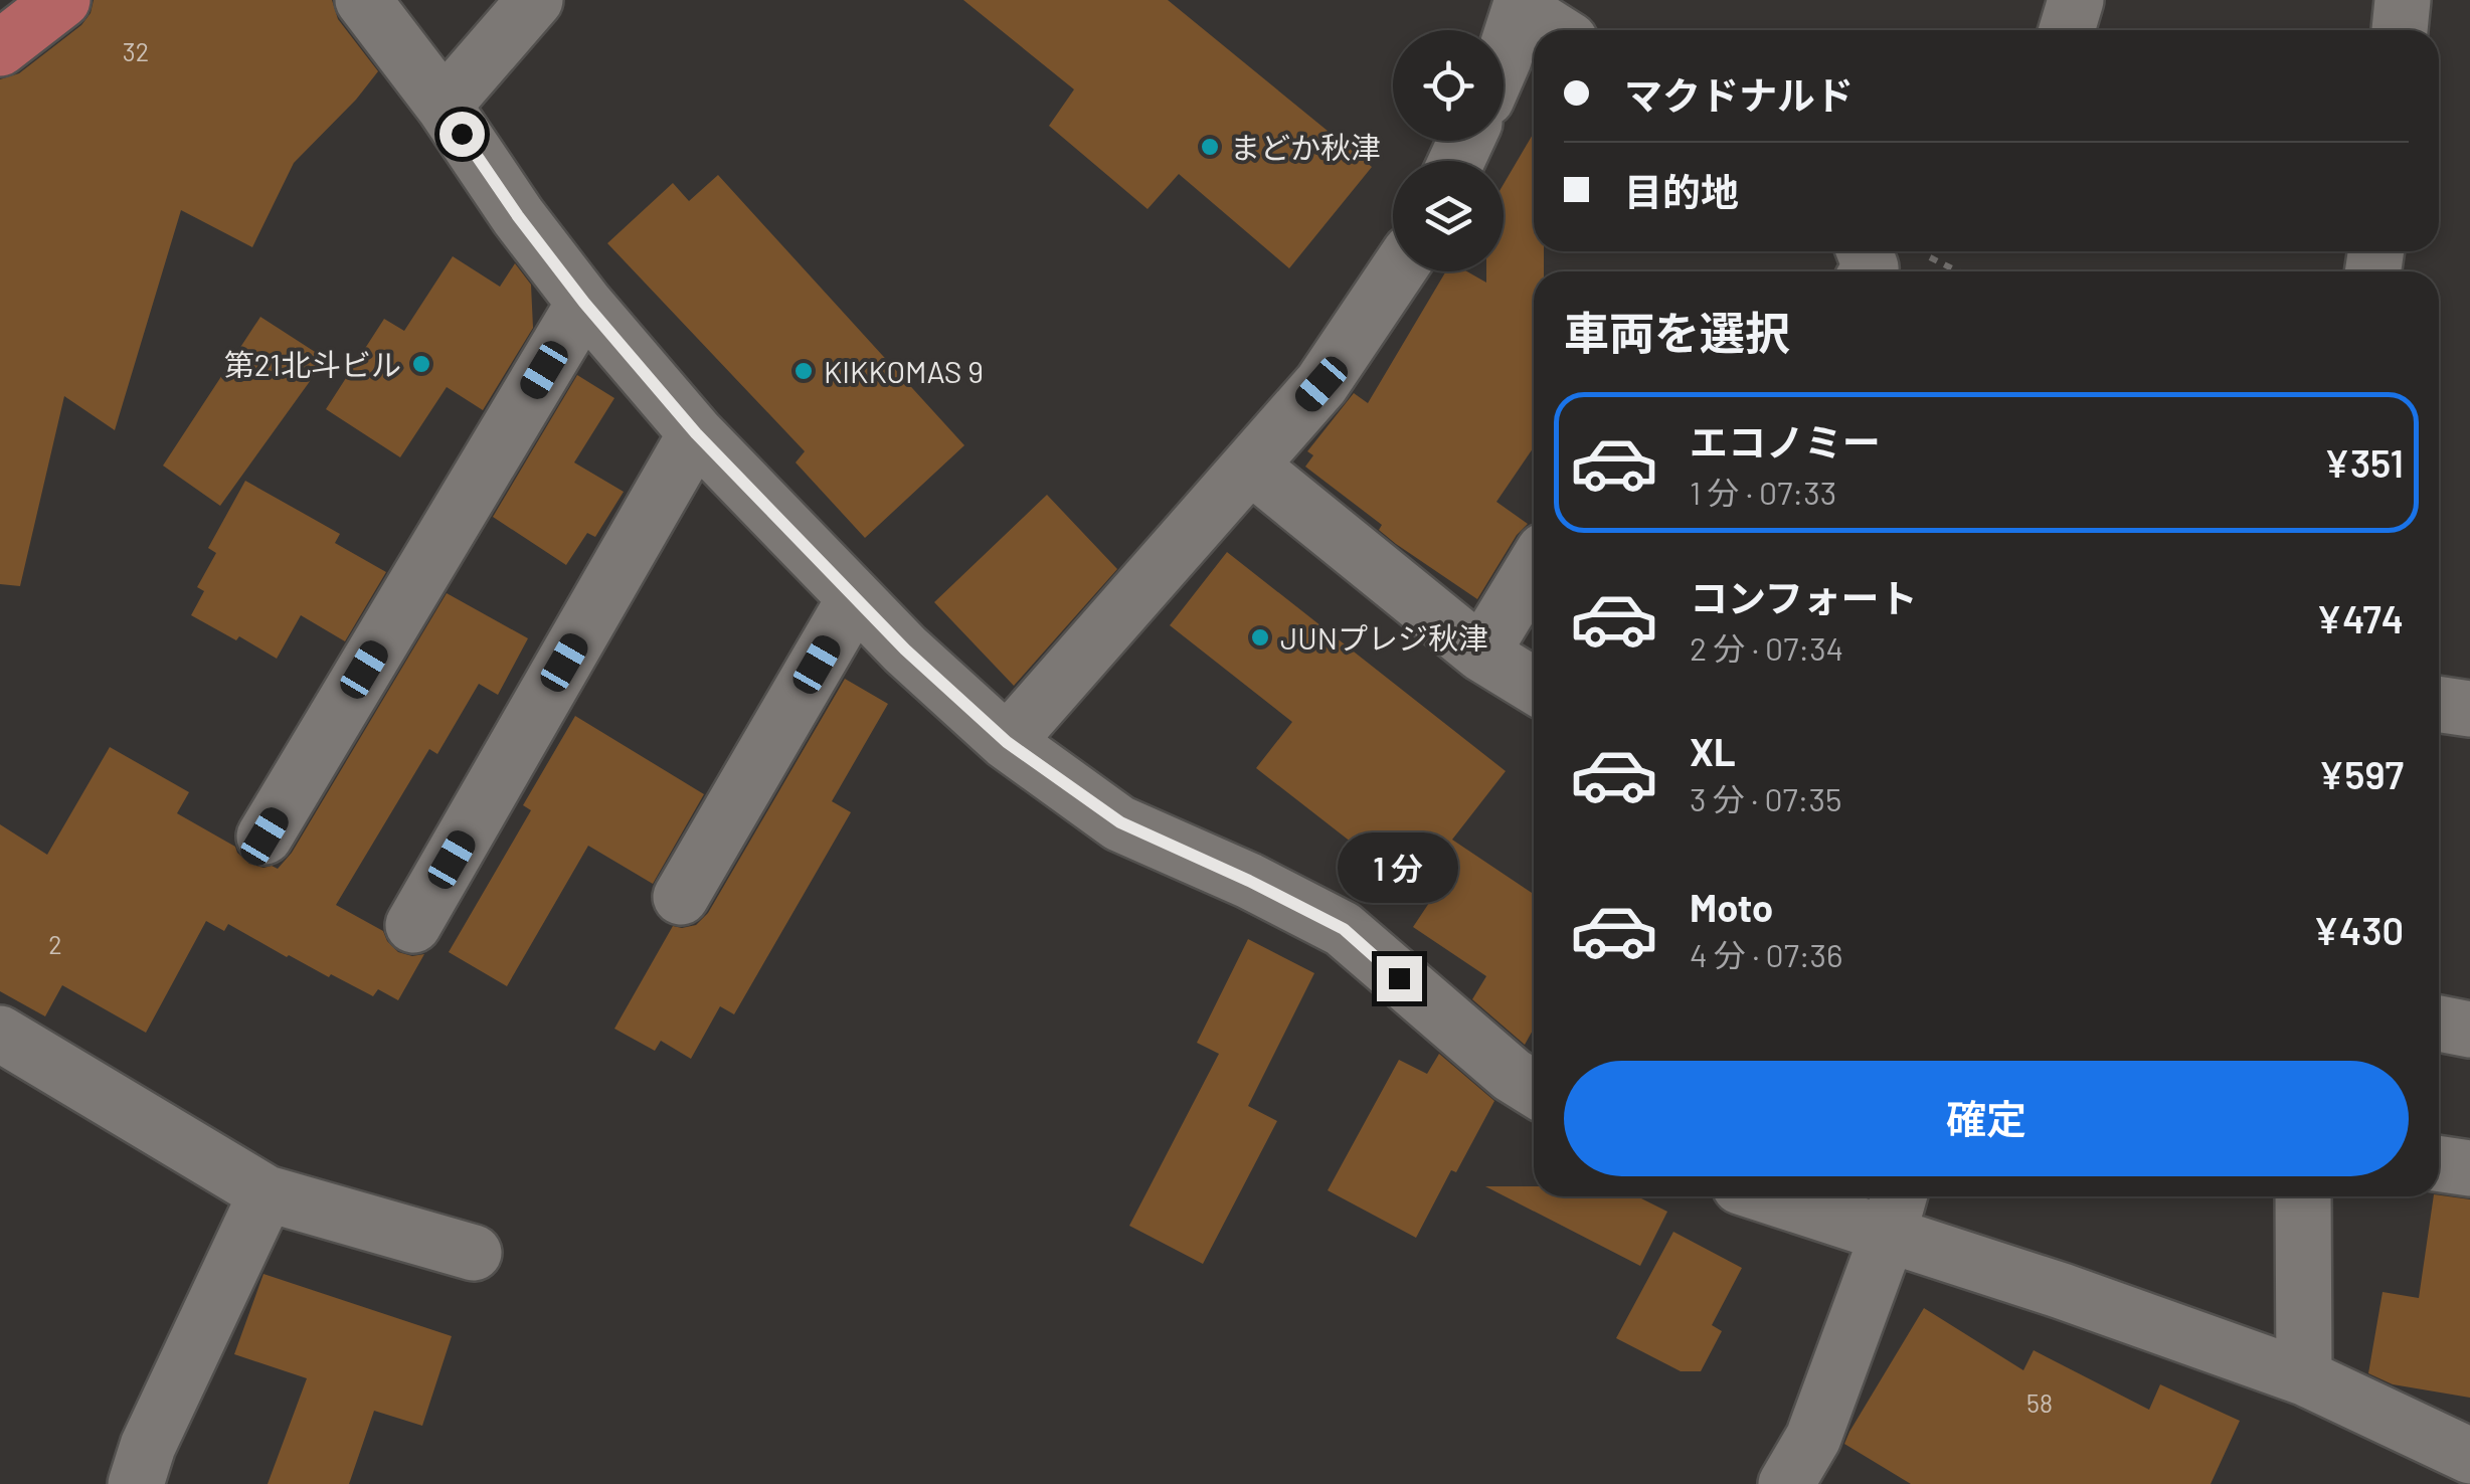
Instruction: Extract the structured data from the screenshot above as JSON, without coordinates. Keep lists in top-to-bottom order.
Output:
{
  "places": [
    "まどか秋津",
    "第21北斗ビル",
    "KIKKOMAS 9",
    "JUNプレジ秋津"
  ],
  "house_numbers": ["32", "2", "58"],
  "page": {
    "banner": ["マクドナルド", "目的地"],
    "heading": "車両を選択",
    "list": [
      {
        "name": "エコノミー",
        "note": "1 分 · 07:33",
        "value": "¥351"
      },
      {
        "name": "コンフォート",
        "note": "2 分 · 07:34",
        "value": "¥474"
      },
      {
        "name": "XL",
        "note": "3 分 · 07:35",
        "value": "¥597"
      },
      {
        "name": "Moto",
        "note": "4 分 · 07:36",
        "value": "¥430"
      }
    ],
    "bubble": "1 分",
    "buttons": "確定"
  }
}
